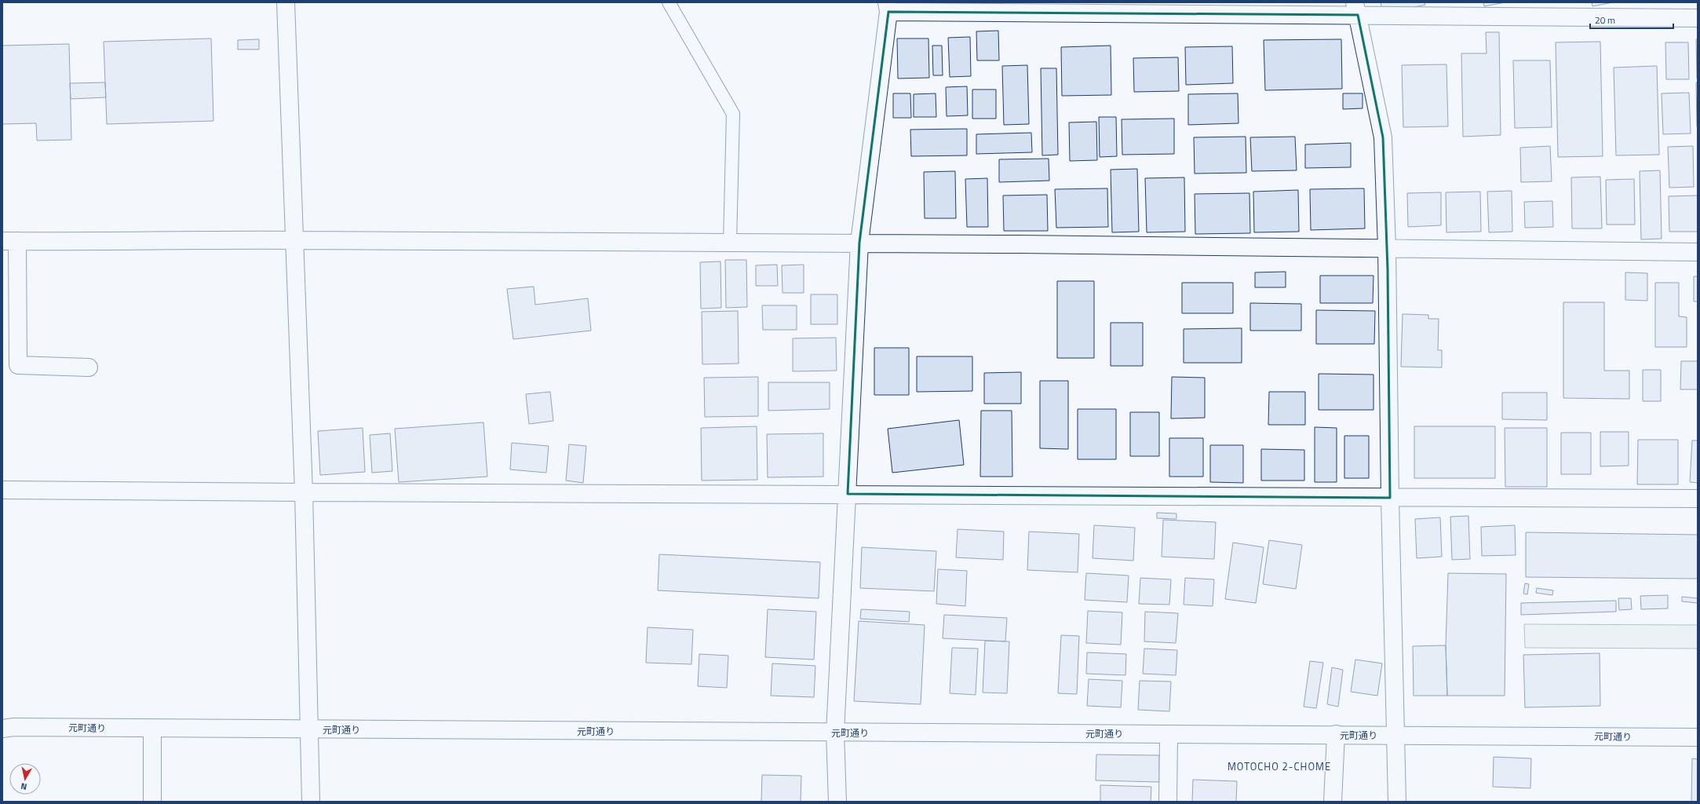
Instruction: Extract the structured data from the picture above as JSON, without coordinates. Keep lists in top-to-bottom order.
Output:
{
  "streets": {
    "street": ["元町通り"]
  },
  "districts": ["MOTOCHO 2-CHOME"],
  "scale_bar": "20 m",
  "north": "bottom"
}
